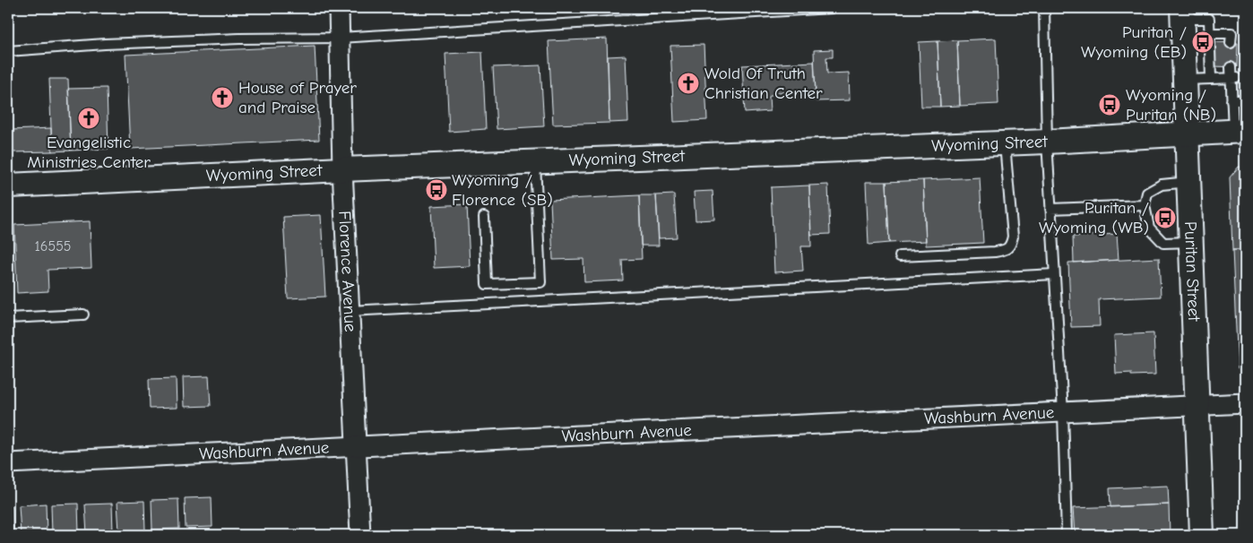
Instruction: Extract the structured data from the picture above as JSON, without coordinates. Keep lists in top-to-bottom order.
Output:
{
  "streets": {
    "street": [
      "Wyoming Street",
      "Florence Avenue",
      "Puritan Street",
      "Washburn Avenue"
    ]
  },
  "crossings": [
    ["Wyoming Street", "Florence Avenue"],
    ["Wyoming Street", "Puritan Street"],
    ["Florence Avenue", "Washburn Avenue"],
    ["Puritan Street", "Washburn Avenue"]
  ],
  "places": {
    "bus stop": [
      "Puritan / Wyoming (EB)",
      "Wyoming / Puritan (NB)",
      "Wyoming / Florence (SB)",
      "Puritan / Wyoming (WB)"
    ],
    "church": ["Wold Of Truth Christian Center", "House of Prayer and Praise", "Evangelistic Ministries Center"]
  },
  "house_numbers": ["16555"]
}
